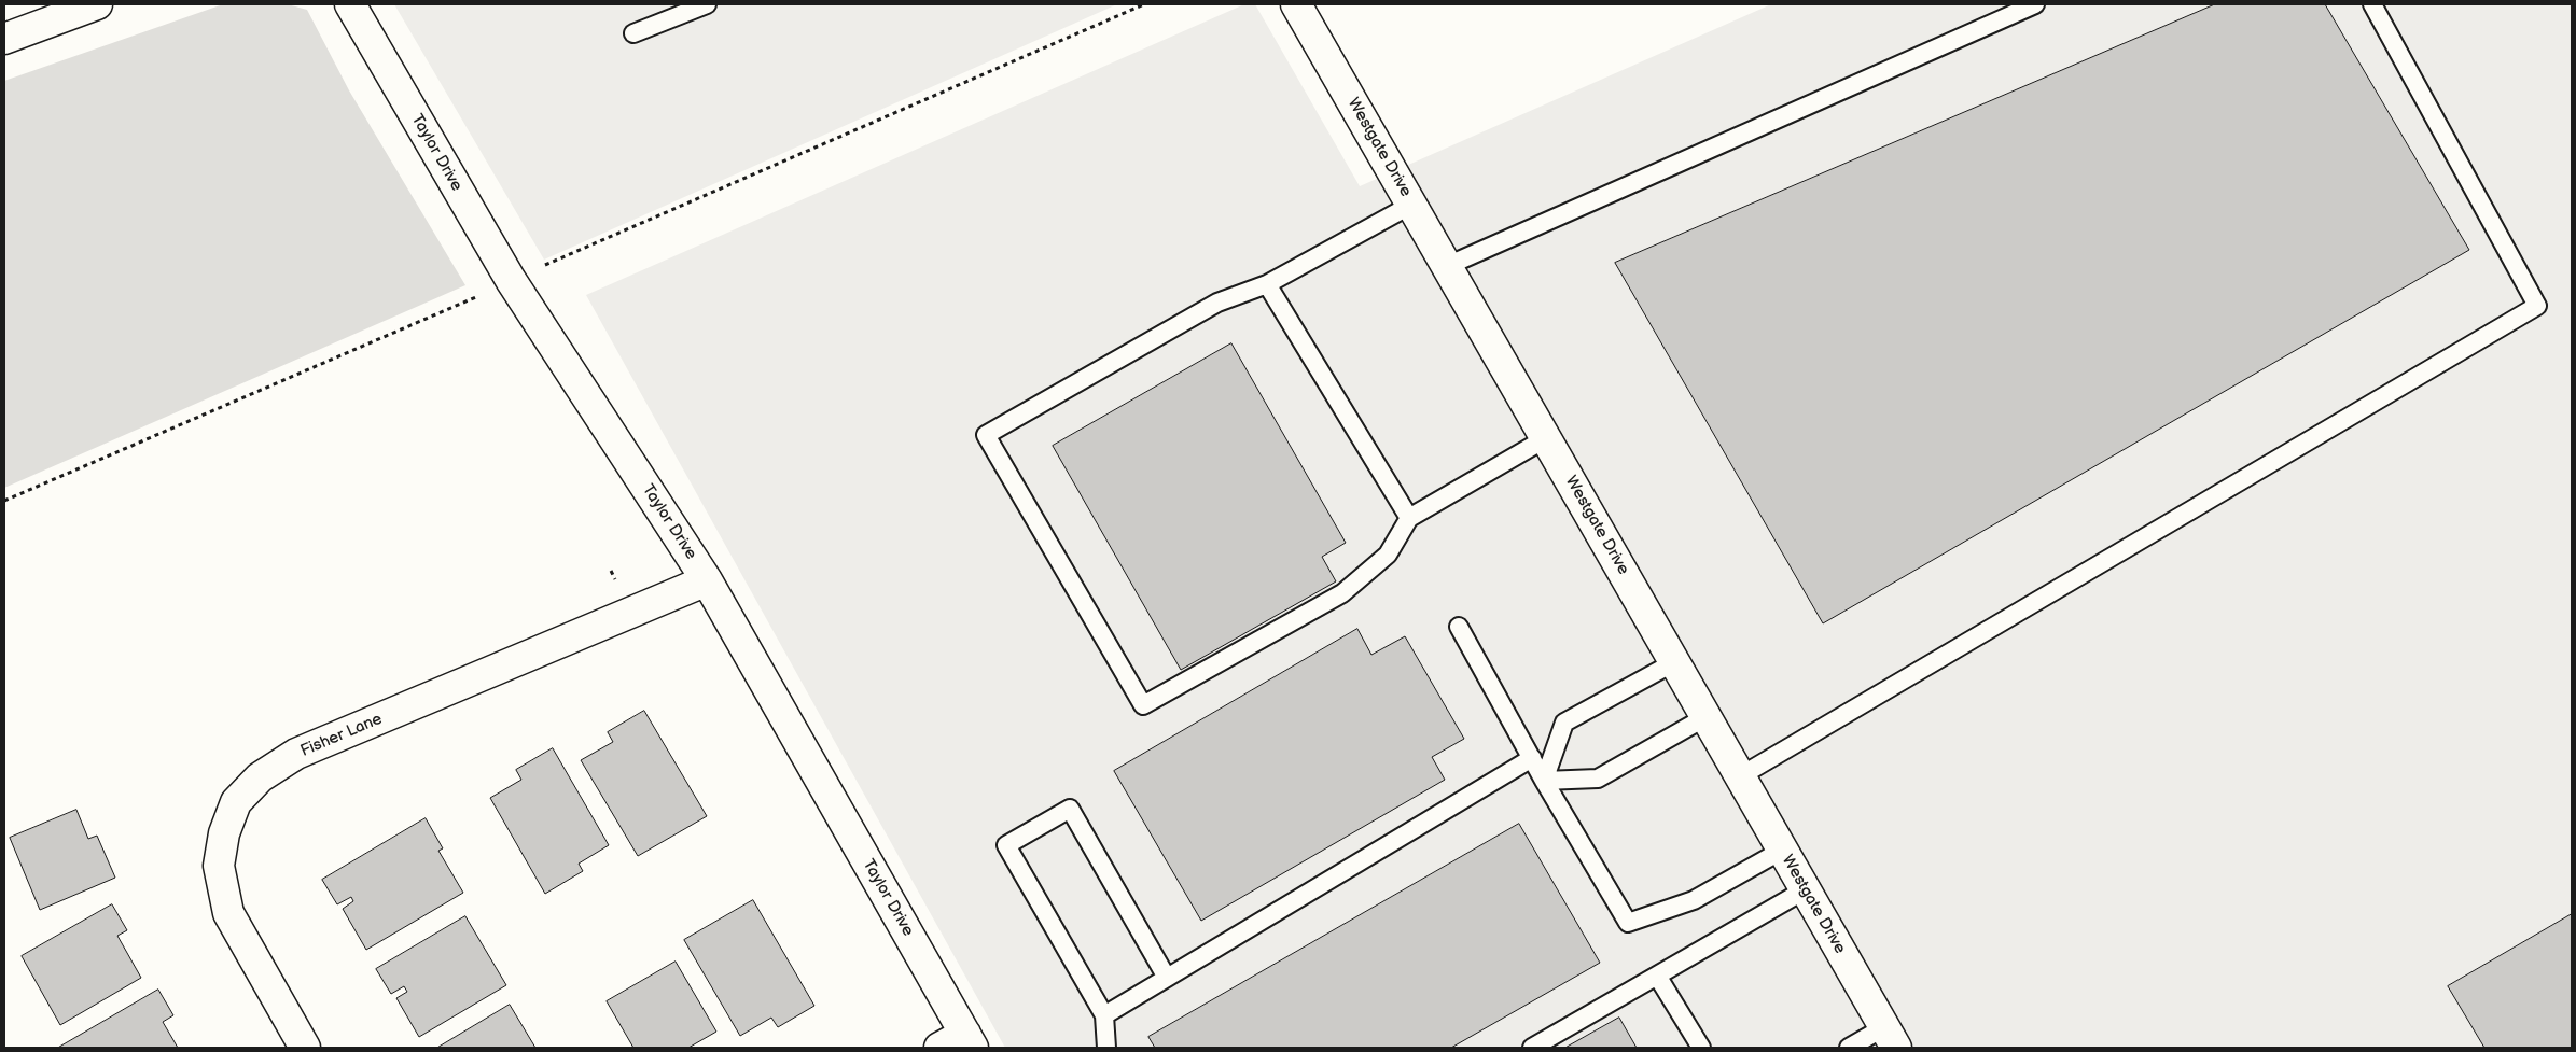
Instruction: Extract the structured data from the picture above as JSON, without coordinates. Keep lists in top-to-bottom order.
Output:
{
  "streets": {
    "street": ["Westgate Drive", "Taylor Drive", "Fisher Lane"]
  },
  "crossings": [
    ["Taylor Drive", "Fisher Lane"]
  ]
}
